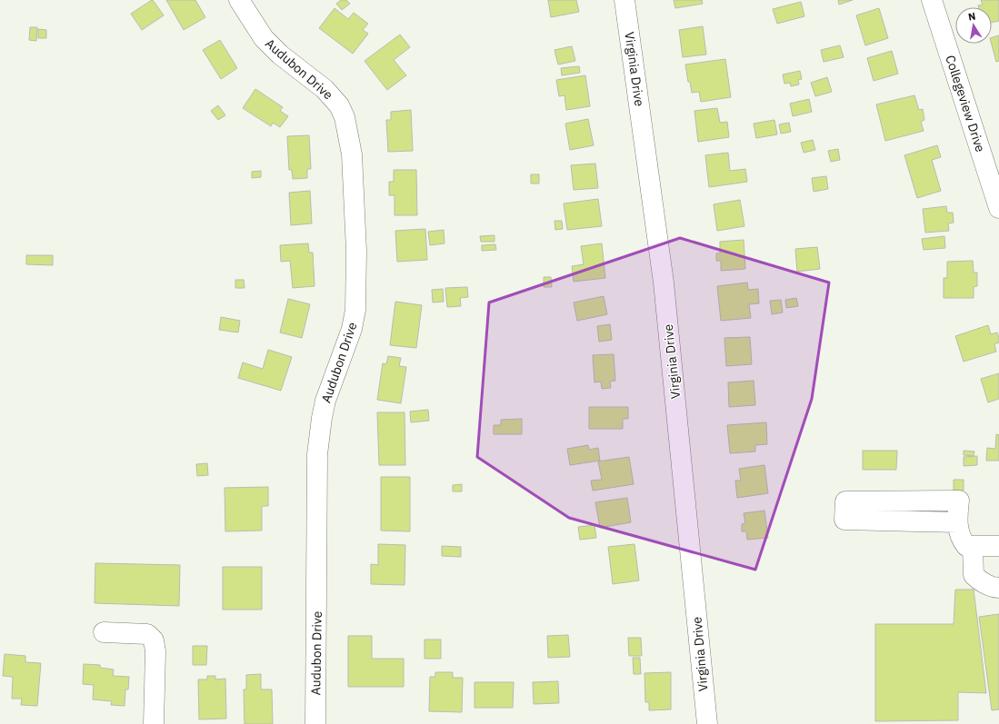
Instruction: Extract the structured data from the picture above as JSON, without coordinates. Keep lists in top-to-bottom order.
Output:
{
  "streets": {
    "street": ["Audubon Drive", "Virginia Drive", "Collegeview Drive"]
  },
  "north": "top"
}
